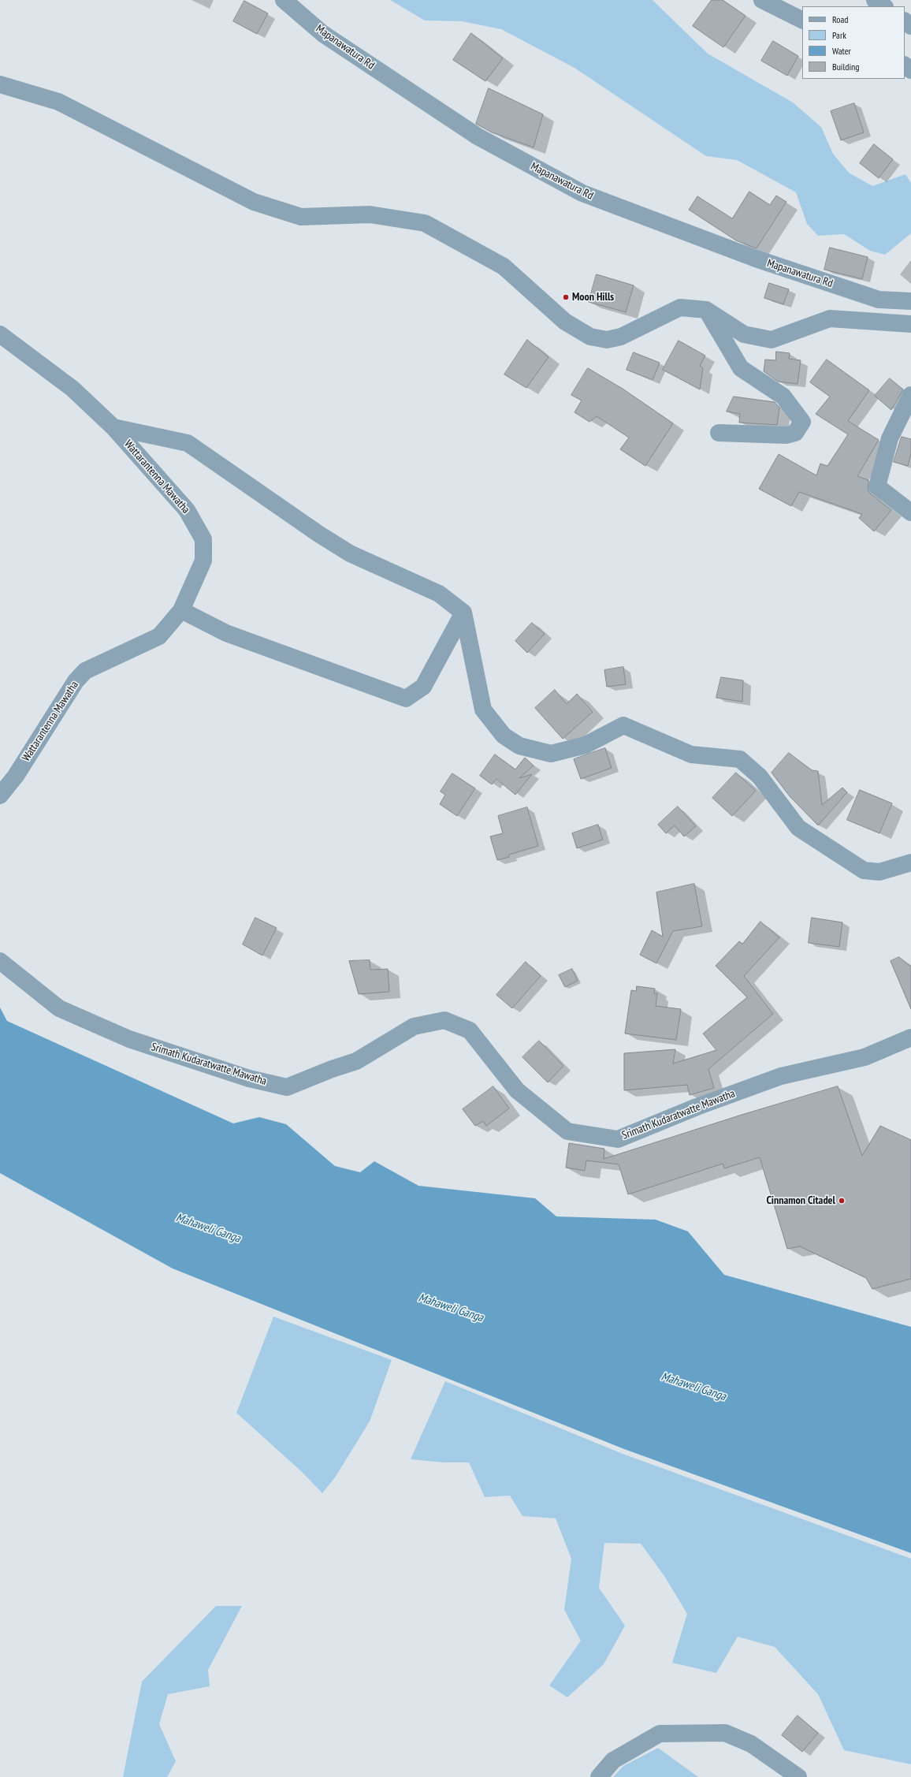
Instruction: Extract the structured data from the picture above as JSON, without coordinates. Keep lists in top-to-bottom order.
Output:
{
  "streets": {
    "street": ["Mapanawatura Rd", "Wattarantenna Mawatha", "Srimath Kudaratwatte Mawatha"]
  },
  "water": ["Mahaweli Ganga"],
  "places": ["Moon Hills", "Cinnamon Citadel"],
  "legend": [
    "Road",
    "Park",
    "Water",
    "Building"
  ]
}
